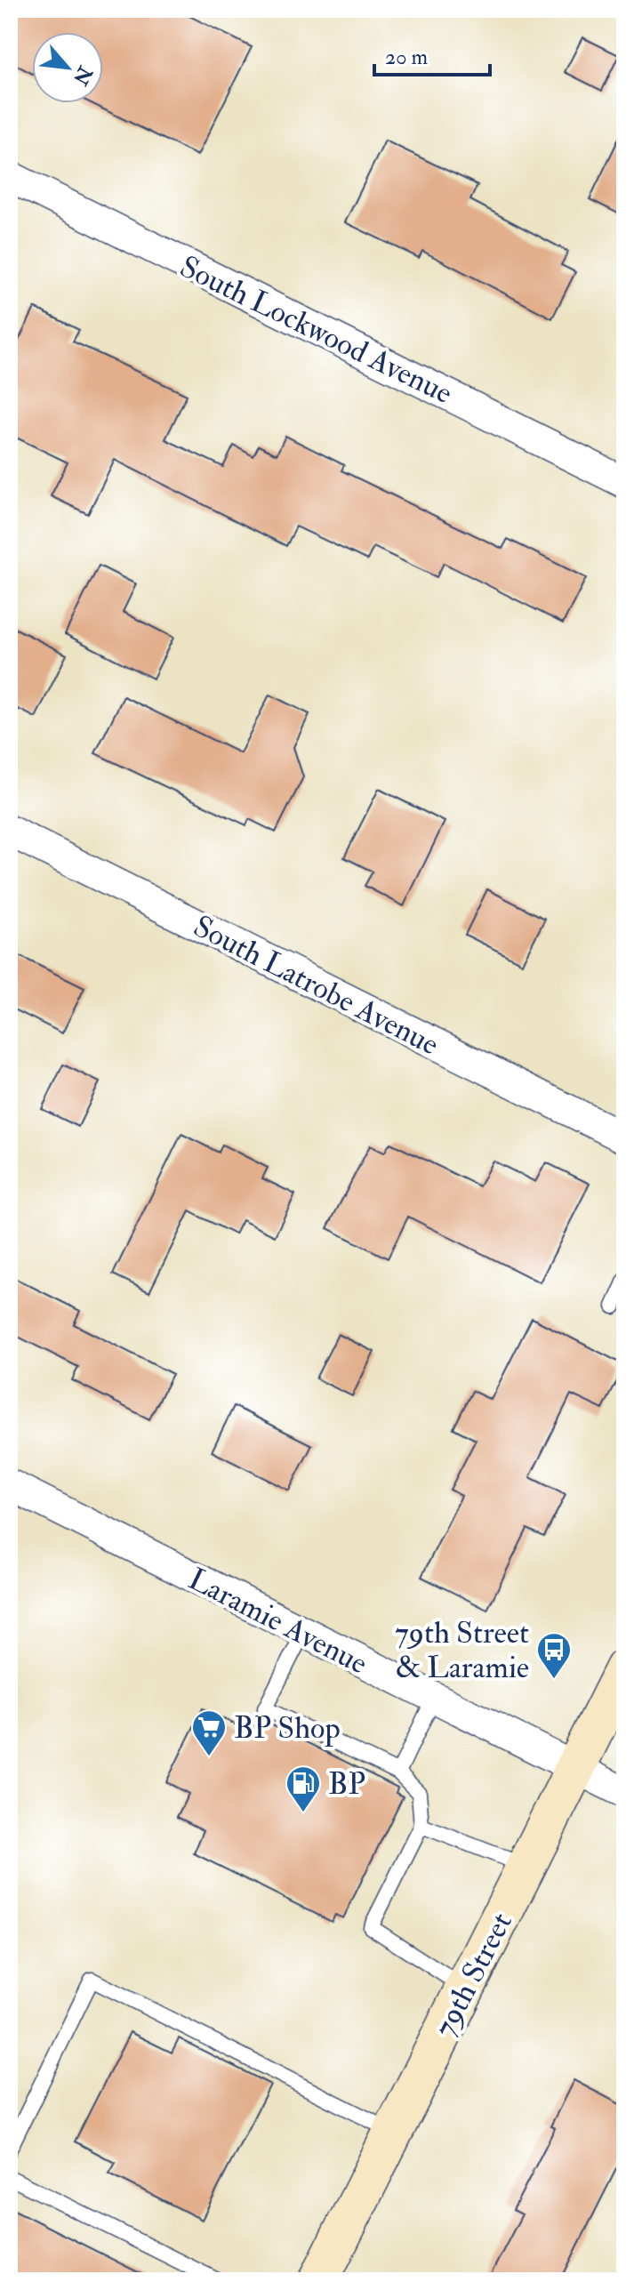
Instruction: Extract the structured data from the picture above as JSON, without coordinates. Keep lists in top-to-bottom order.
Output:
{
  "streets": {
    "main road": ["79th Street"],
    "street": ["South Lockwood Avenue", "South Latrobe Avenue", "Laramie Avenue"]
  },
  "crossings": [
    ["Laramie Avenue", "79th Street"]
  ],
  "places": {
    "bus stop": ["79th Street & Laramie"],
    "supermarket": ["BP Shop"],
    "fuel station": ["BP"]
  },
  "scale_bar": "20 m",
  "north": "bottom right"
}
